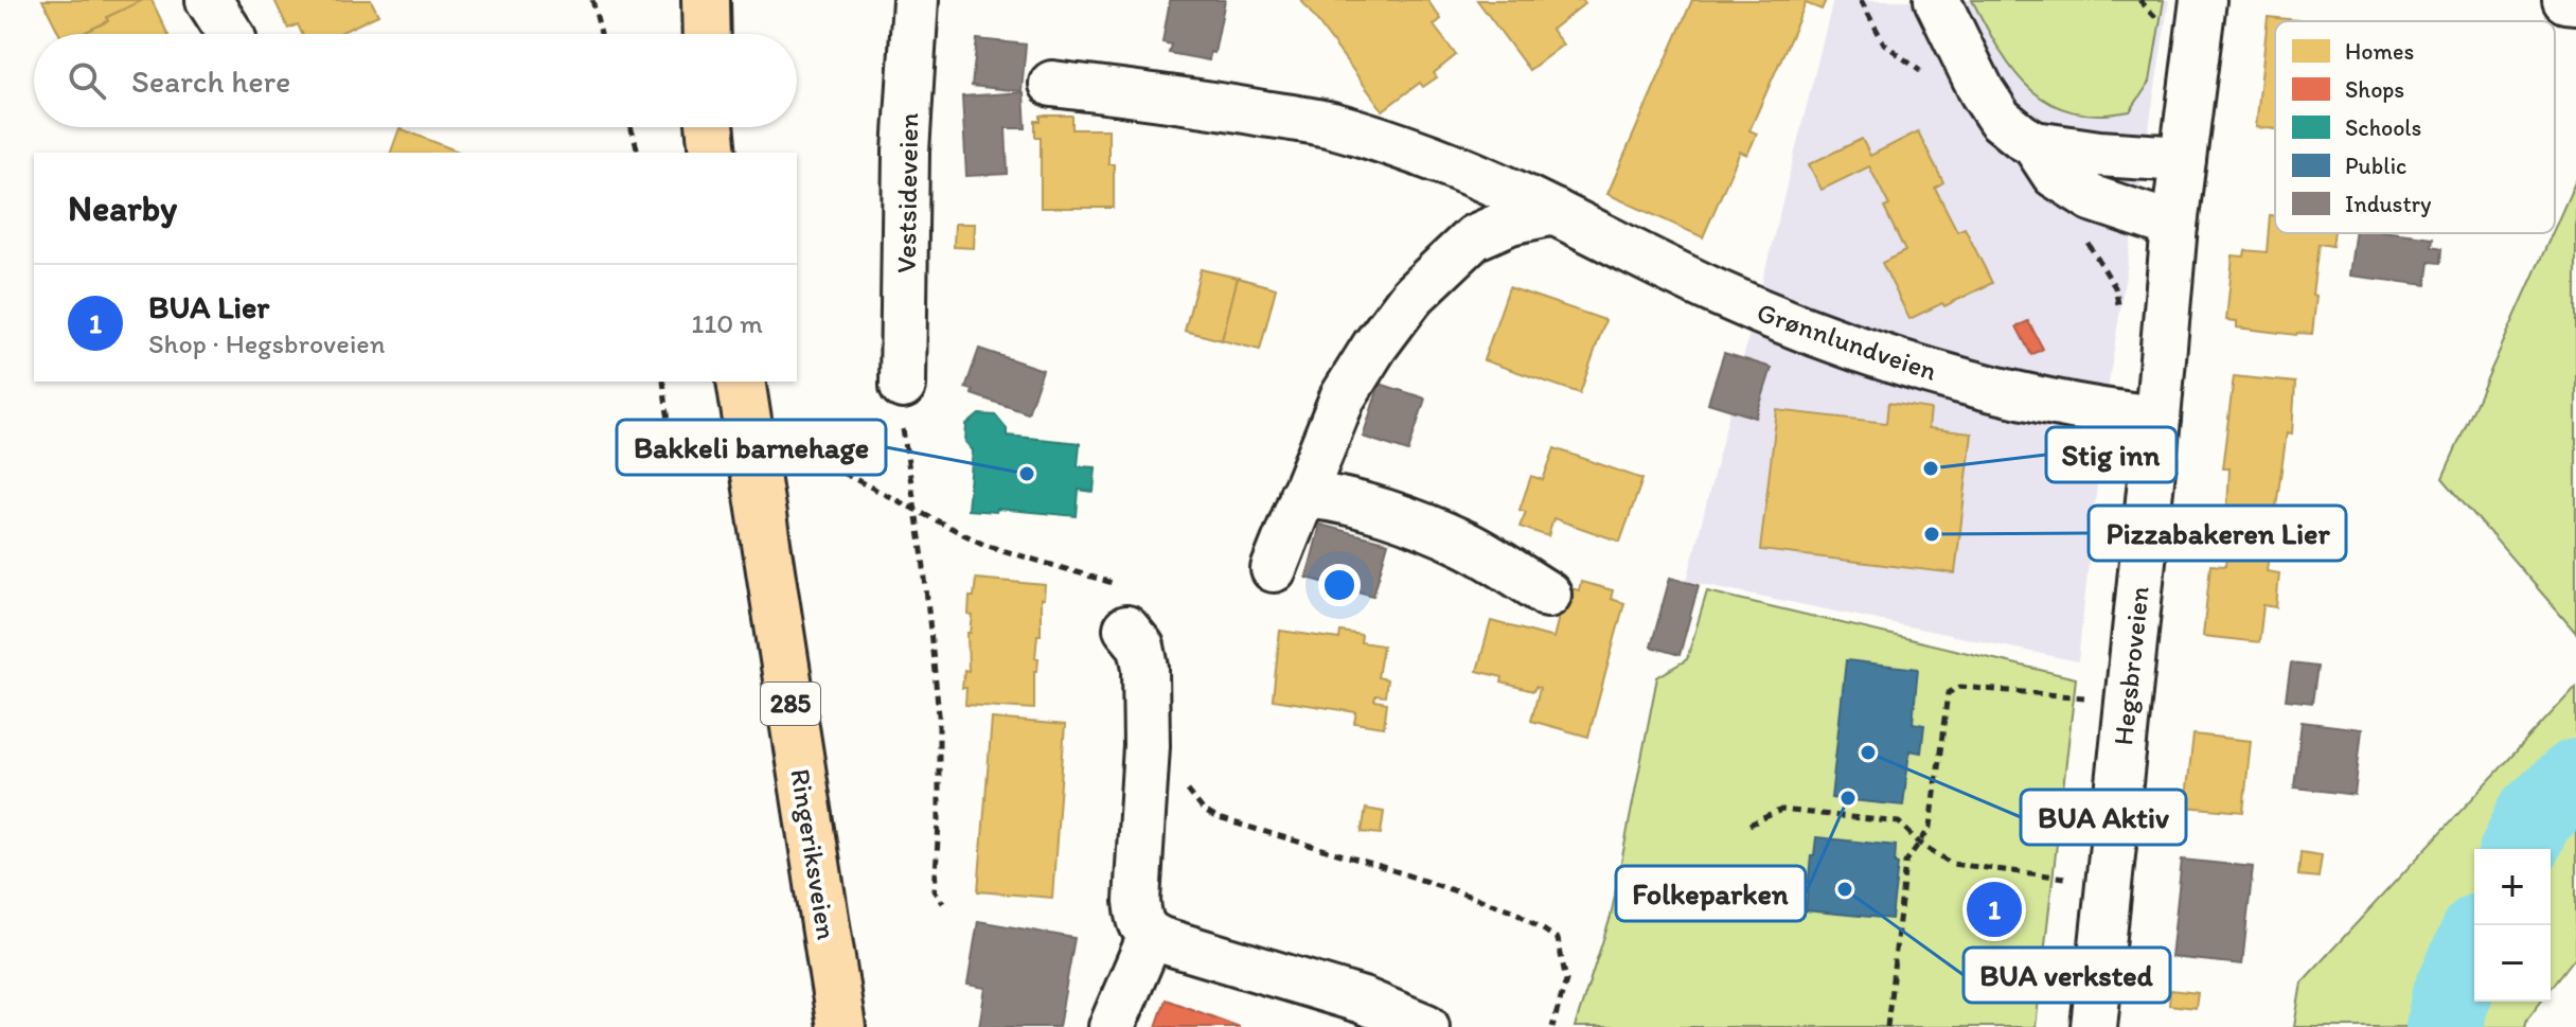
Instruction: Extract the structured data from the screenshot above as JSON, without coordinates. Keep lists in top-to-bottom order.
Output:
{
  "streets": {
    "main road": ["285", "Ringeriksveien"],
    "street": ["Vestsideveien", "Grønnlundveien", "Hegsbroveien"]
  },
  "crossings": [
    ["Grønnlundveien", "Hegsbroveien"]
  ],
  "places": [
    "Stig inn",
    "Bakkeli barnehage",
    "Pizzabakeren Lier",
    "BUA Aktiv",
    "Folkeparken",
    "BUA verksted"
  ],
  "legend": [
    "Homes",
    "Shops",
    "Schools",
    "Public",
    "Industry"
  ],
  "page": {
    "search": "Search here",
    "heading": "Nearby",
    "list": [
      {
        "mark": "1",
        "name": "BUA Lier",
        "note": "Shop · Hegsbroveien",
        "value": "110 m"
      }
    ],
    "map_buttons": ["+", "−"],
    "pins": "1"
  }
}
